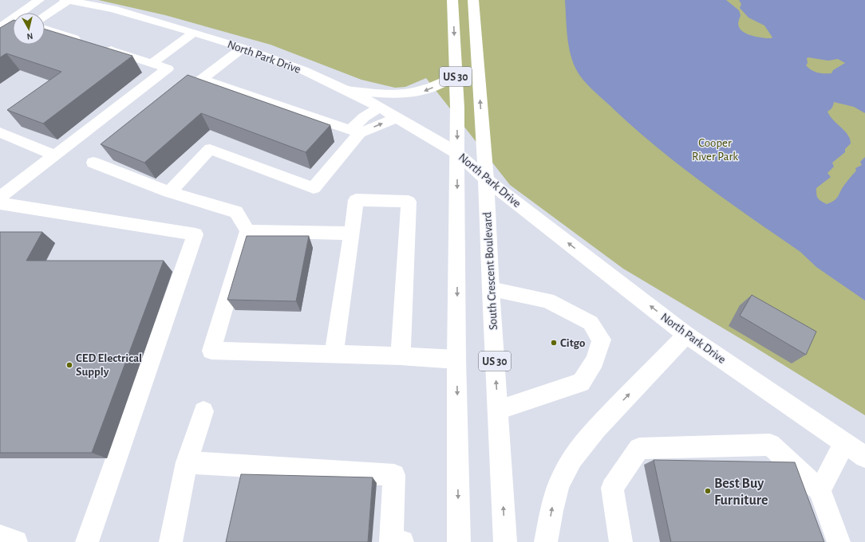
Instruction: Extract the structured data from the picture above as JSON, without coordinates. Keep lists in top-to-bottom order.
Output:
{
  "streets": {
    "main road": ["North Park Drive", "US 30", "South Crescent Boulevard"]
  },
  "crossings": [
    ["North Park Drive", "US 30"],
    ["North Park Drive", "South Crescent Boulevard"]
  ],
  "parks": ["Cooper River Park"],
  "places": ["Citgo", "CED Electrical Supply", "Best Buy Furniture"],
  "north": "bottom"
}
